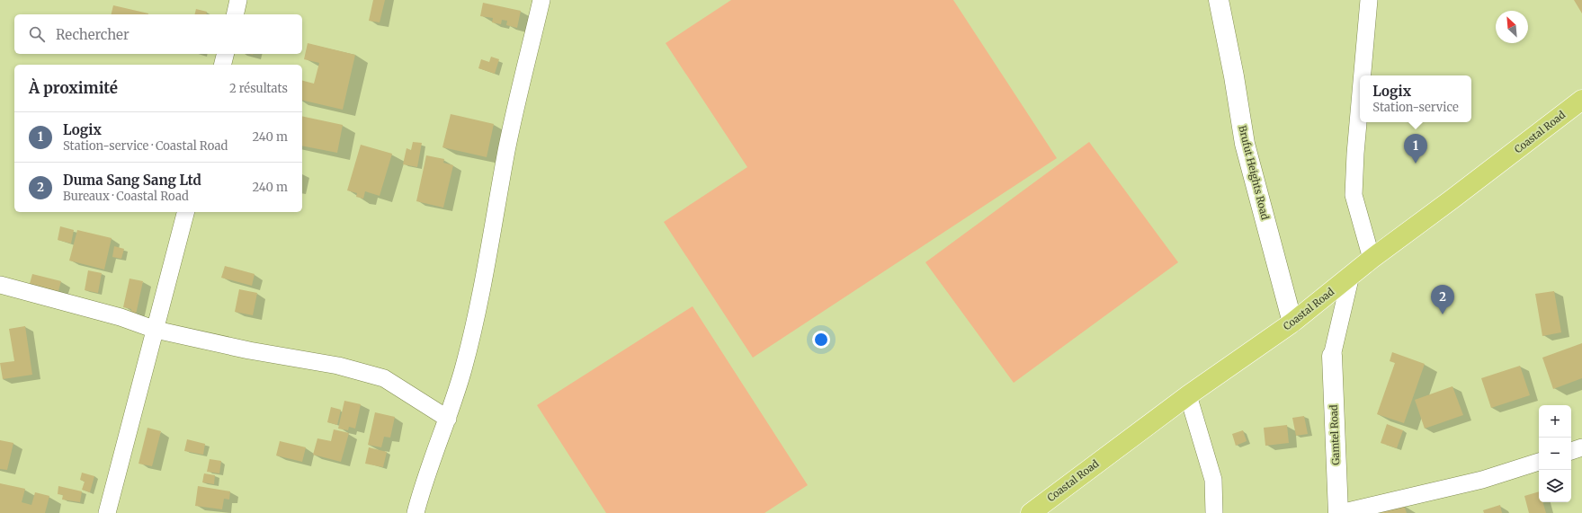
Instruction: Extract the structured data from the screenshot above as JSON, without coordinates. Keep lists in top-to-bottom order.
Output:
{
  "streets": {
    "main road": ["Coastal Road"],
    "street": ["Brufut Heights Road", "Gamtel Road"]
  },
  "crossings": [
    ["Coastal Road", "Brufut Heights Road"]
  ],
  "north": "top left",
  "page": {
    "search": "Rechercher",
    "heading": ["À proximité", "2 résultats"],
    "popup": ["Logix", "Station-service"],
    "list": [
      {
        "mark": "1",
        "name": "Logix",
        "note": "Station-service · Coastal Road",
        "value": "240 m"
      },
      {
        "mark": "2",
        "name": "Duma Sang Sang Ltd",
        "note": "Bureaux · Coastal Road",
        "value": "240 m"
      }
    ],
    "pins": ["1", "2"],
    "map_buttons": ["+", "−"]
  }
}
